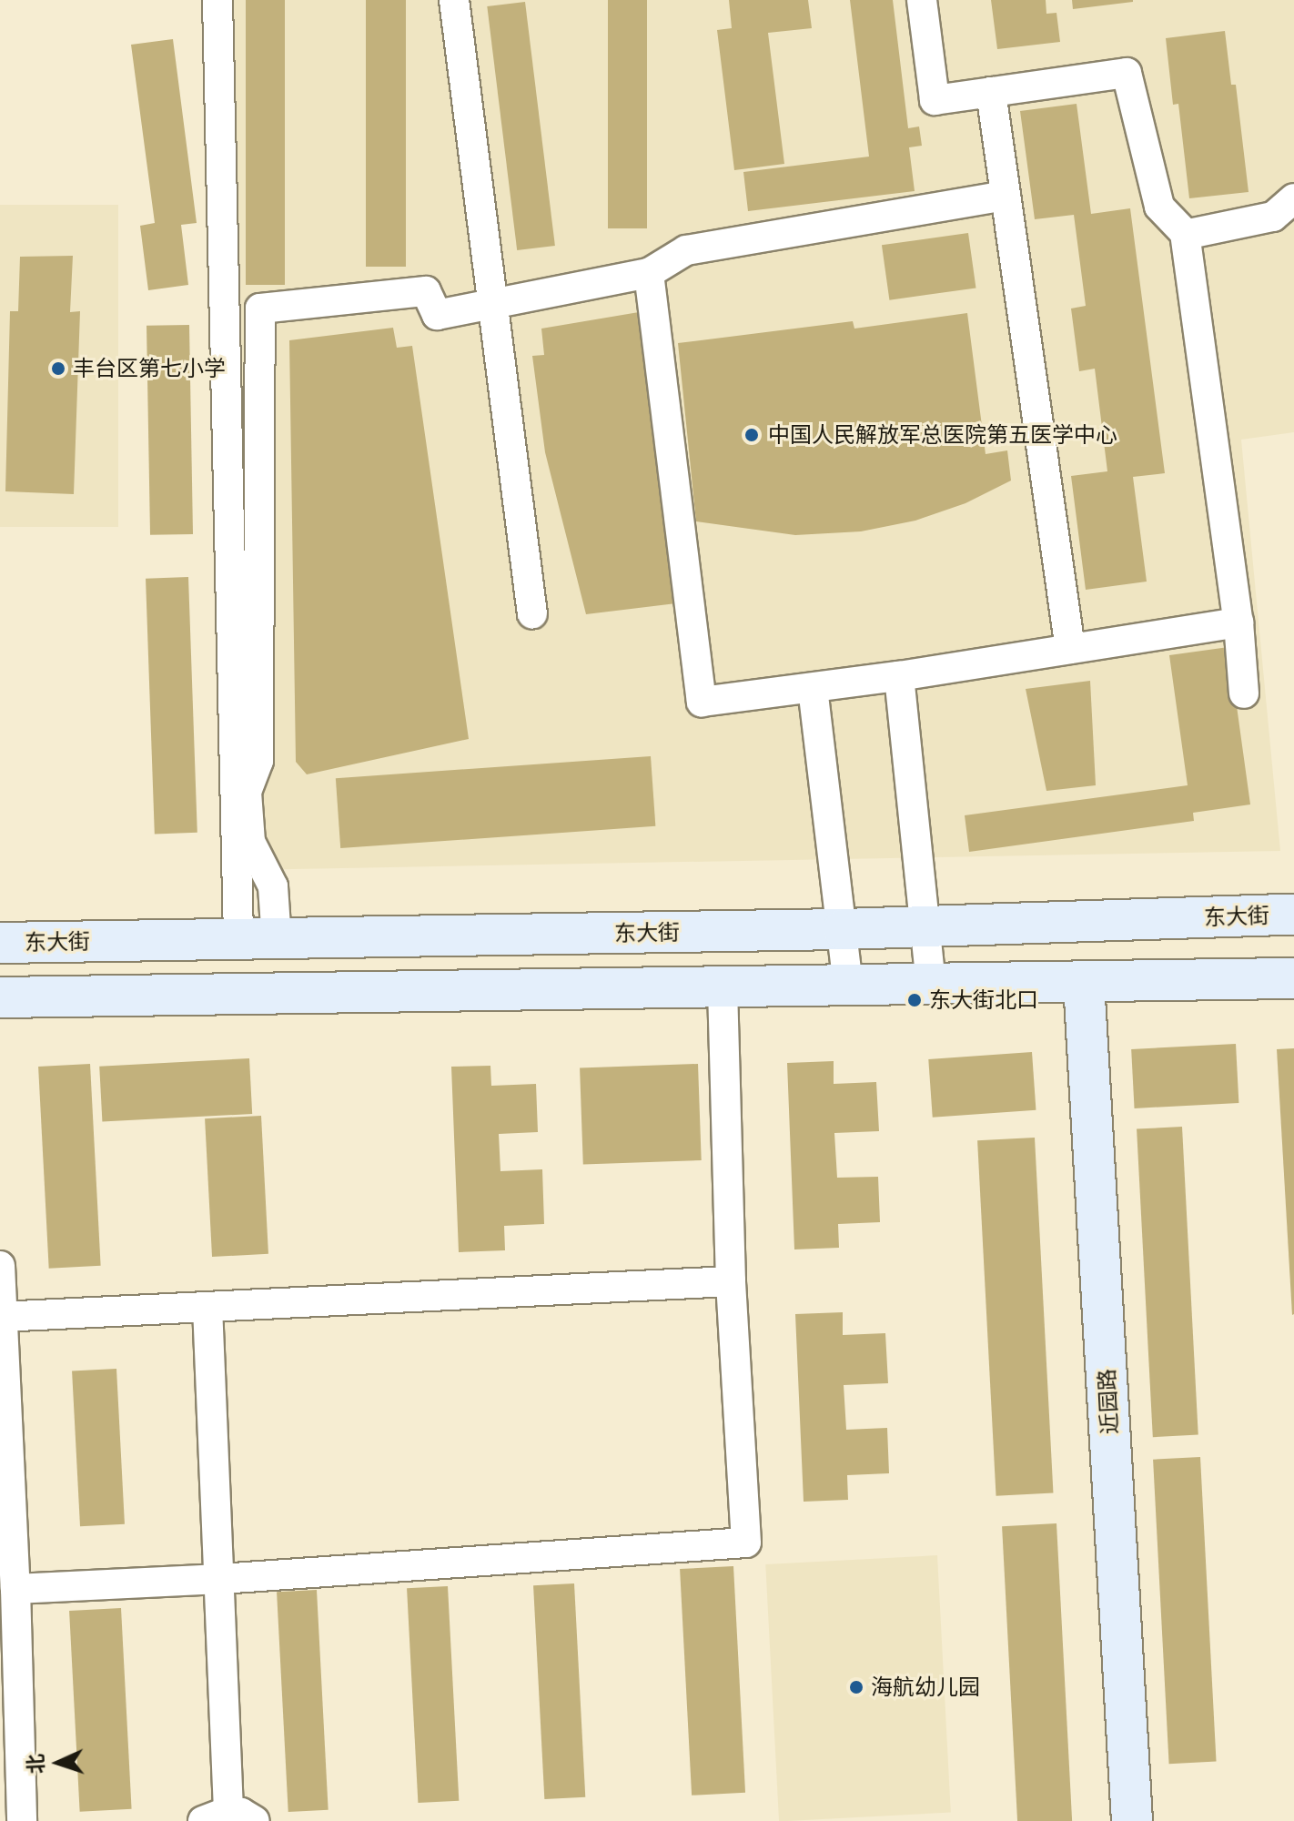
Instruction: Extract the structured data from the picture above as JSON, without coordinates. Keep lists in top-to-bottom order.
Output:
{
  "streets": {
    "main road": ["东大街", "近园路"]
  },
  "places": [
    "丰台区第七小学",
    "中国人民解放军总医院第五医学中心",
    "东大街北口",
    "海航幼儿园"
  ],
  "north": "left"
}
